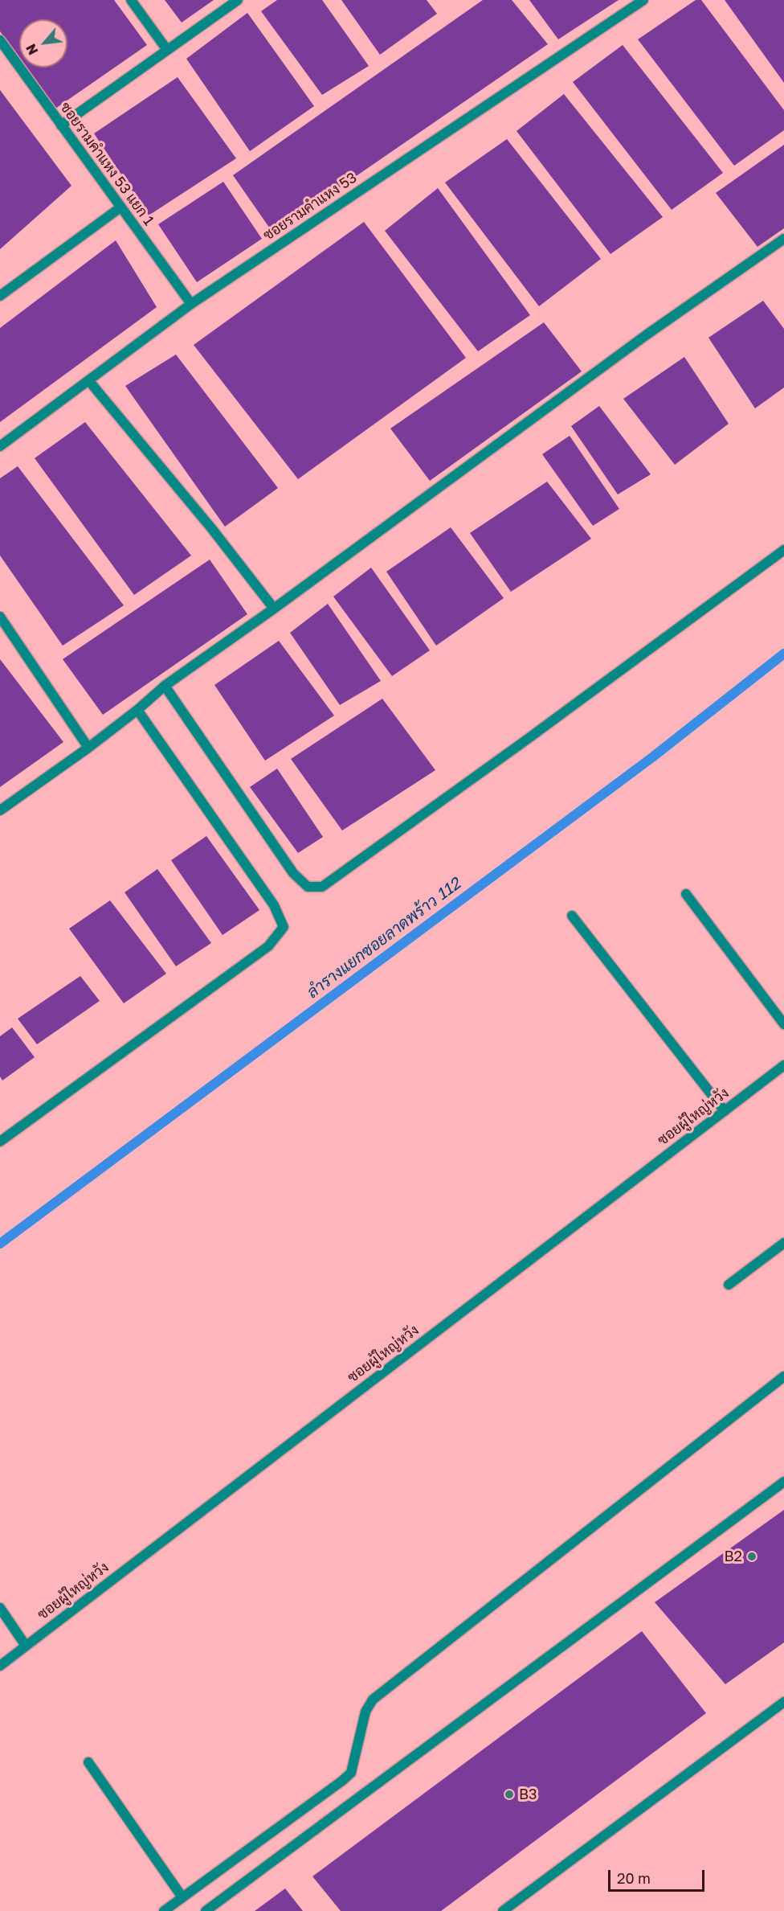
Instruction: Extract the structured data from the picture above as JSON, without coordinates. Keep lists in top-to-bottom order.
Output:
{
  "streets": {
    "street": ["ซอยรามคำแหง 53 แยก 1", "ซอยรามคำแหง 53", "ซอยผู้ใหญ่หวัง"]
  },
  "crossings": [
    ["ซอยรามคำแหง 53 แยก 1", "ซอยรามคำแหง 53"]
  ],
  "water": ["ลำรางแยกซอยลาดพร้าว 112"],
  "places": ["B2", "B3"],
  "scale_bar": "20 m",
  "north": "bottom left"
}
